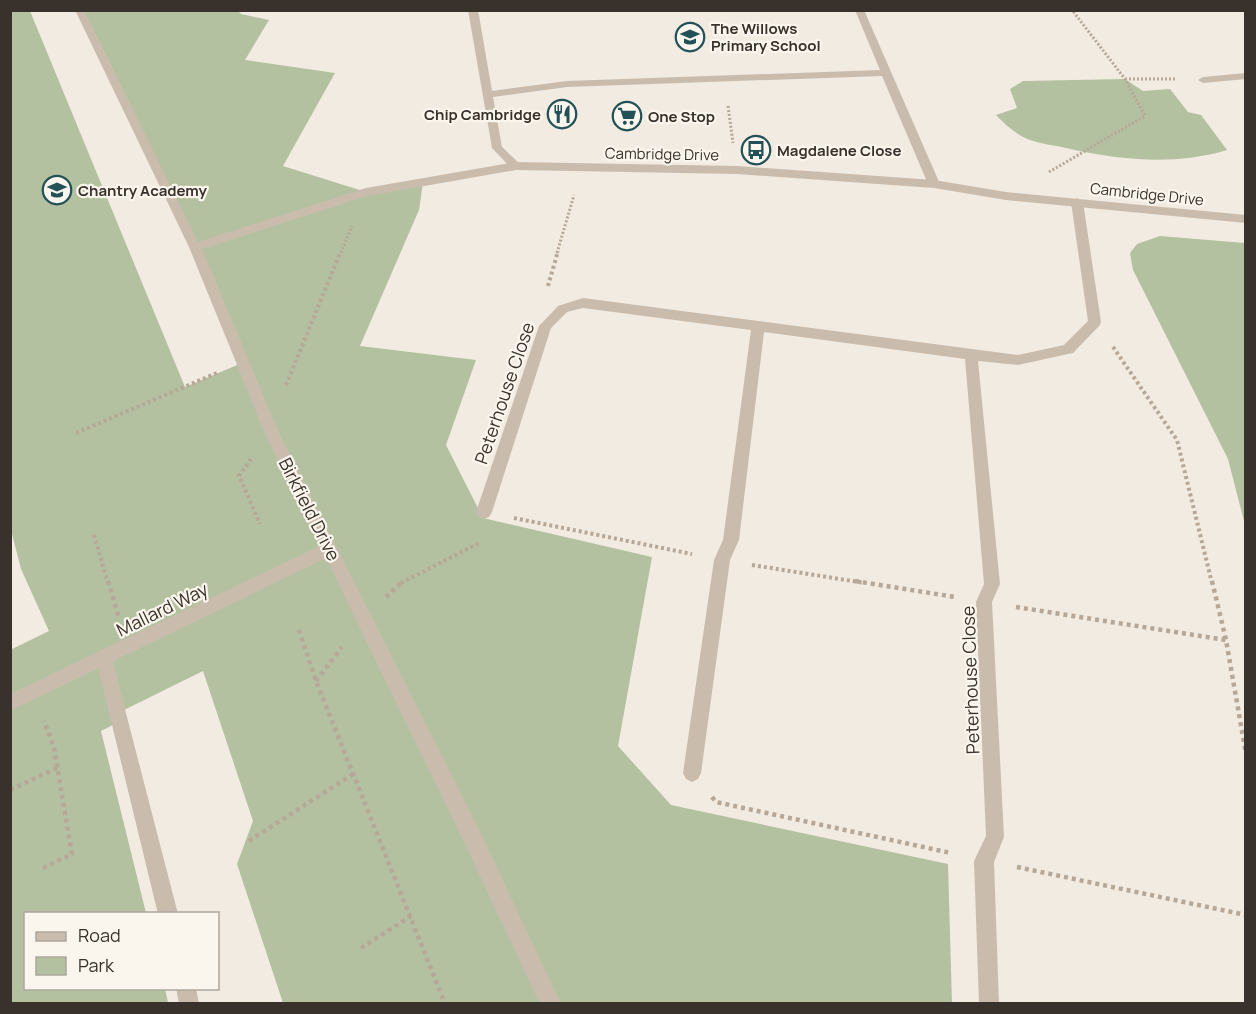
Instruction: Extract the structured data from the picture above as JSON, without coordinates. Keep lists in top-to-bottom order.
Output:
{
  "streets": {
    "street": [
      "Cambridge Drive",
      "Peterhouse Close",
      "Birkfield Drive",
      "Mallard Way"
    ]
  },
  "crossings": [
    ["Cambridge Drive", "Birkfield Drive"],
    ["Birkfield Drive", "Mallard Way"]
  ],
  "places": {
    "school or university": ["The Willows Primary School", "Chantry Academy"],
    "restaurant": ["Chip Cambridge"],
    "supermarket": ["One Stop"],
    "bus stop": ["Magdalene Close"]
  },
  "legend": ["Road", "Park"]
}
